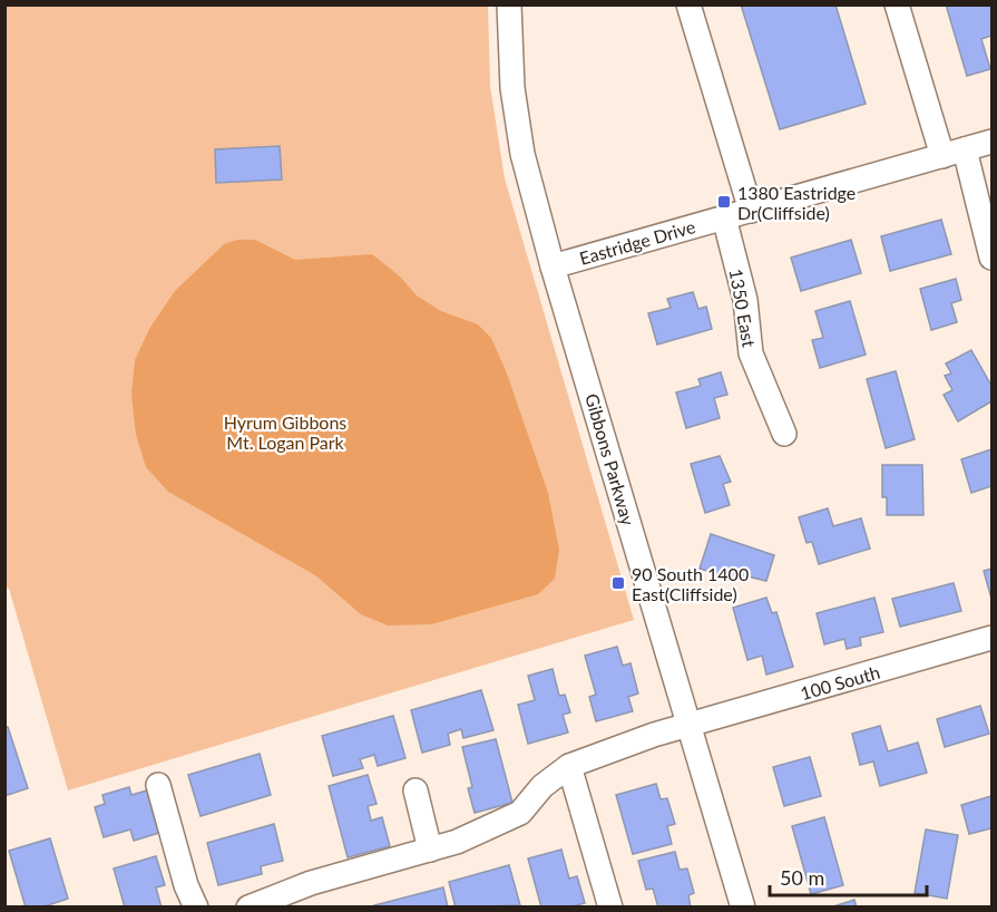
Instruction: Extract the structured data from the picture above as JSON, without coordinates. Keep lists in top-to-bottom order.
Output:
{
  "streets": {
    "street": [
      "Eastridge Drive",
      "1350 East",
      "Gibbons Parkway",
      "100 South"
    ]
  },
  "crossings": [
    ["Eastridge Drive", "1350 East"],
    ["Eastridge Drive", "Gibbons Parkway"],
    ["Gibbons Parkway", "100 South"]
  ],
  "parks": ["Hyrum Gibbons Mt. Logan Park"],
  "places": {
    "transit": ["1380 Eastridge Dr(Cliffside)", "90 South 1400 East(Cliffside)"]
  },
  "scale_bar": "50 m"
}
